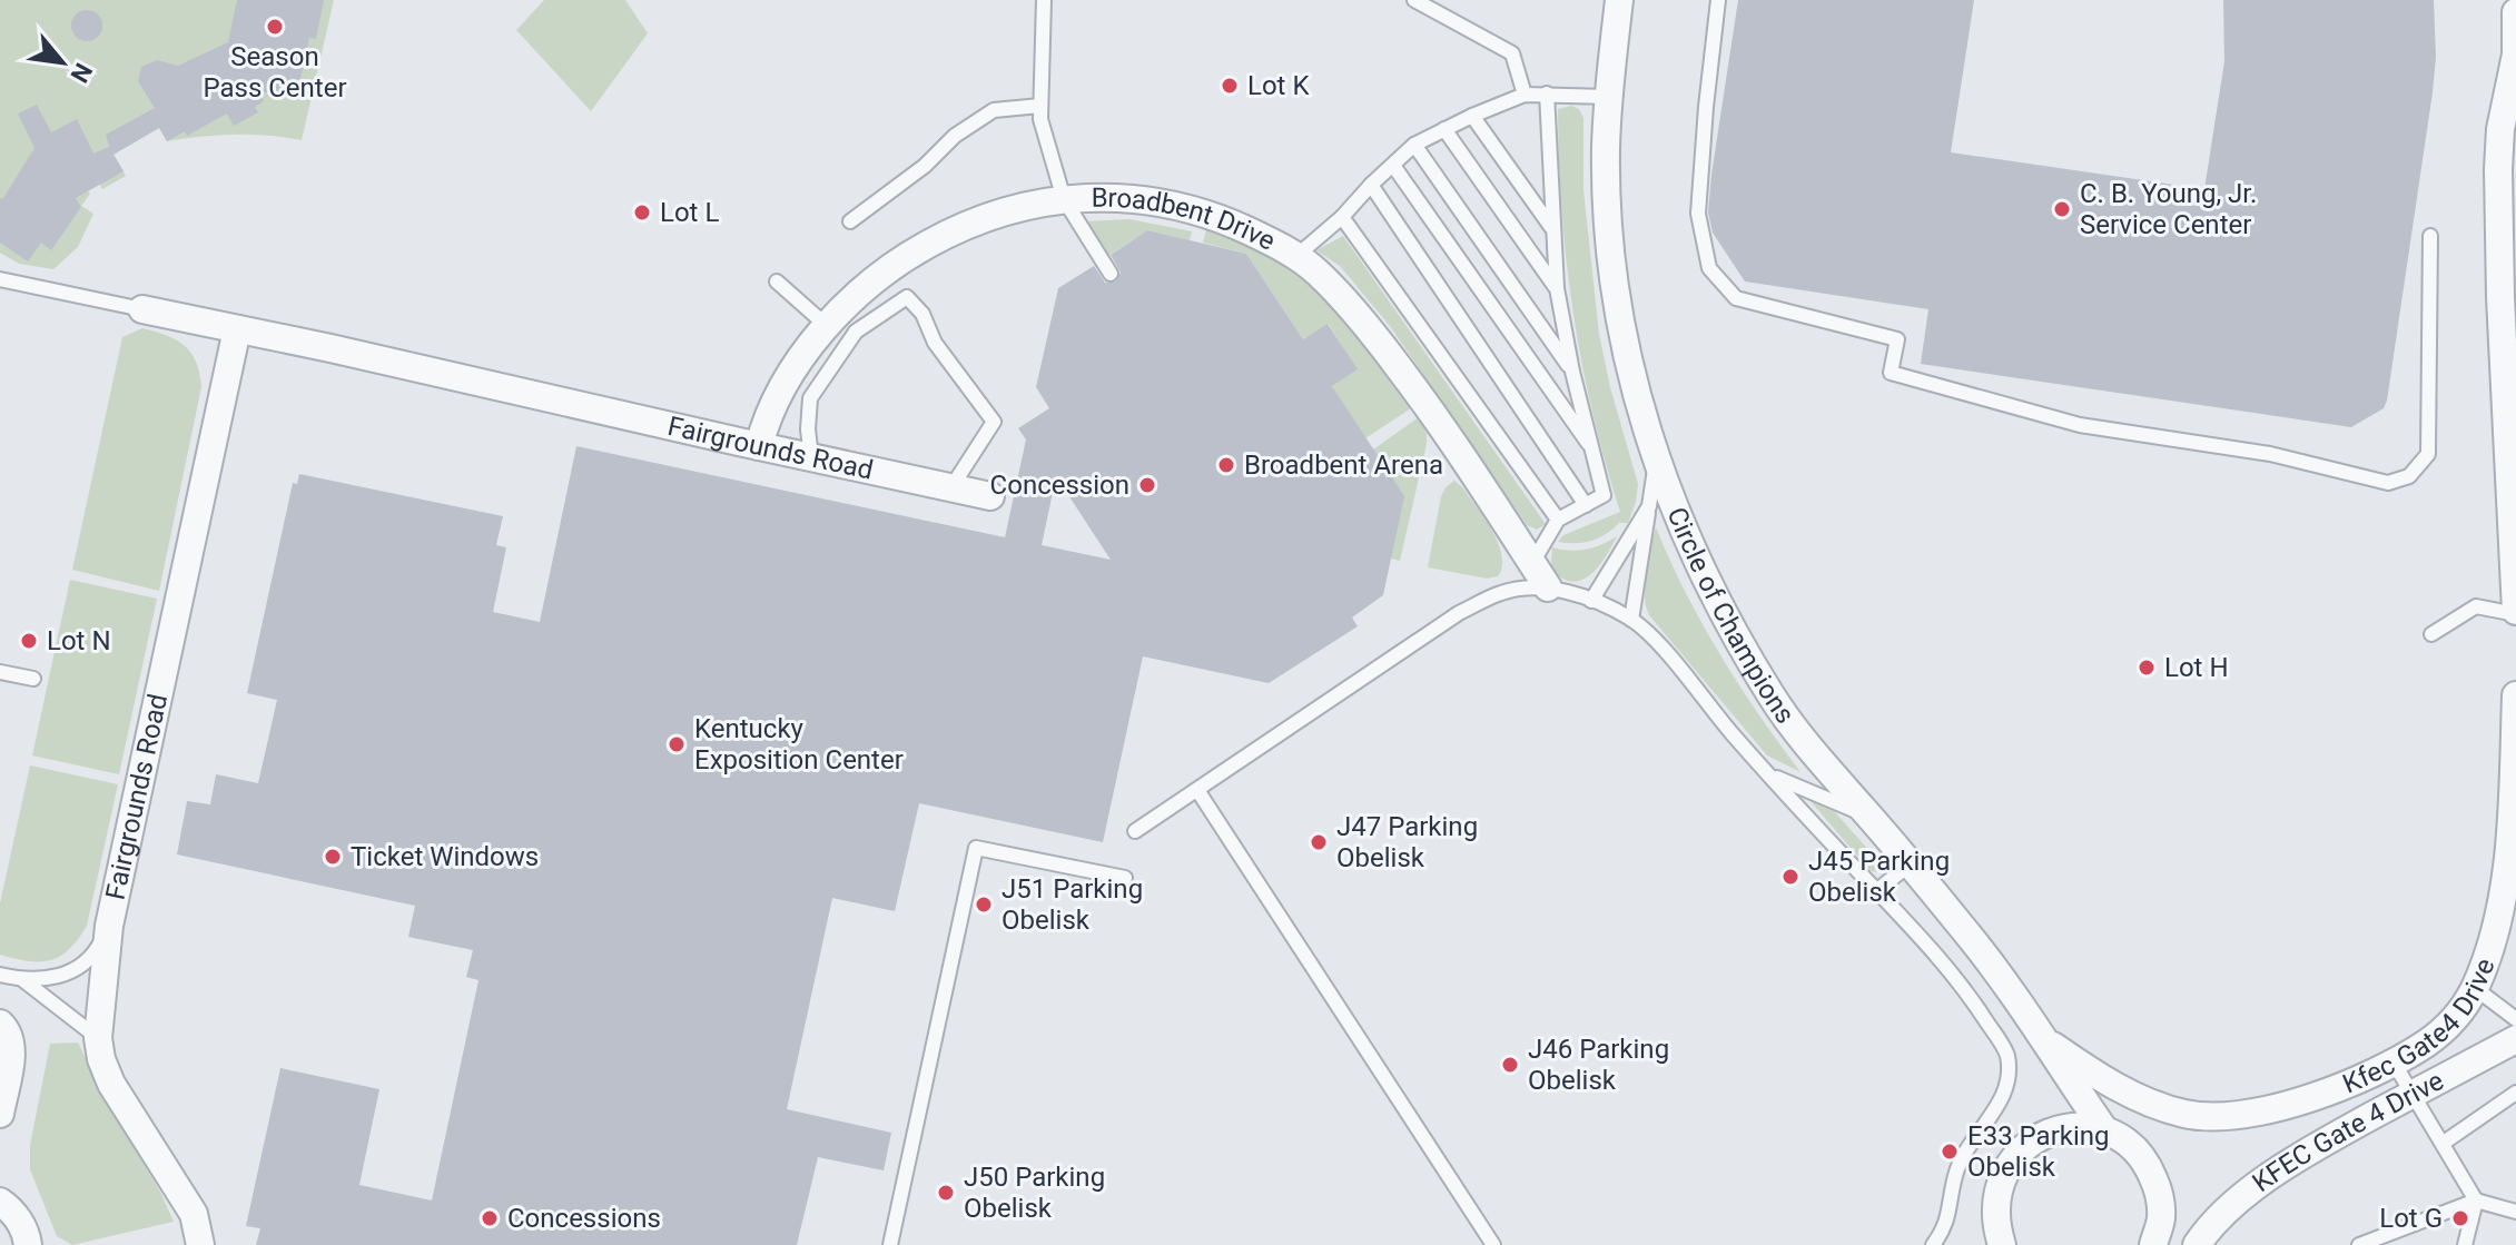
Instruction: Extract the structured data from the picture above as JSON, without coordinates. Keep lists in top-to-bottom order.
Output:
{
  "streets": {
    "street": [
      "Broadbent Drive",
      "Fairgrounds Road",
      "Circle of Champions",
      "Kfec Gate4 Drive",
      "KFEC Gate 4 Drive"
    ]
  },
  "crossings": [
    ["Broadbent Drive", "Fairgrounds Road"],
    ["Circle of Champions", "Kfec Gate4 Drive"]
  ],
  "places": [
    "Season Pass Center",
    "Lot K",
    "C. B. Young, Jr. Service Center",
    "Lot L",
    "Broadbent Arena",
    "Concession",
    "Lot N",
    "Lot H",
    "Kentucky Exposition Center",
    "J47 Parking Obelisk",
    "Ticket Windows",
    "J45 Parking Obelisk",
    "J51 Parking Obelisk",
    "J46 Parking Obelisk",
    "E33 Parking Obelisk",
    "J50 Parking Obelisk",
    "Concessions",
    "Lot G"
  ],
  "north": "bottom right"
}
